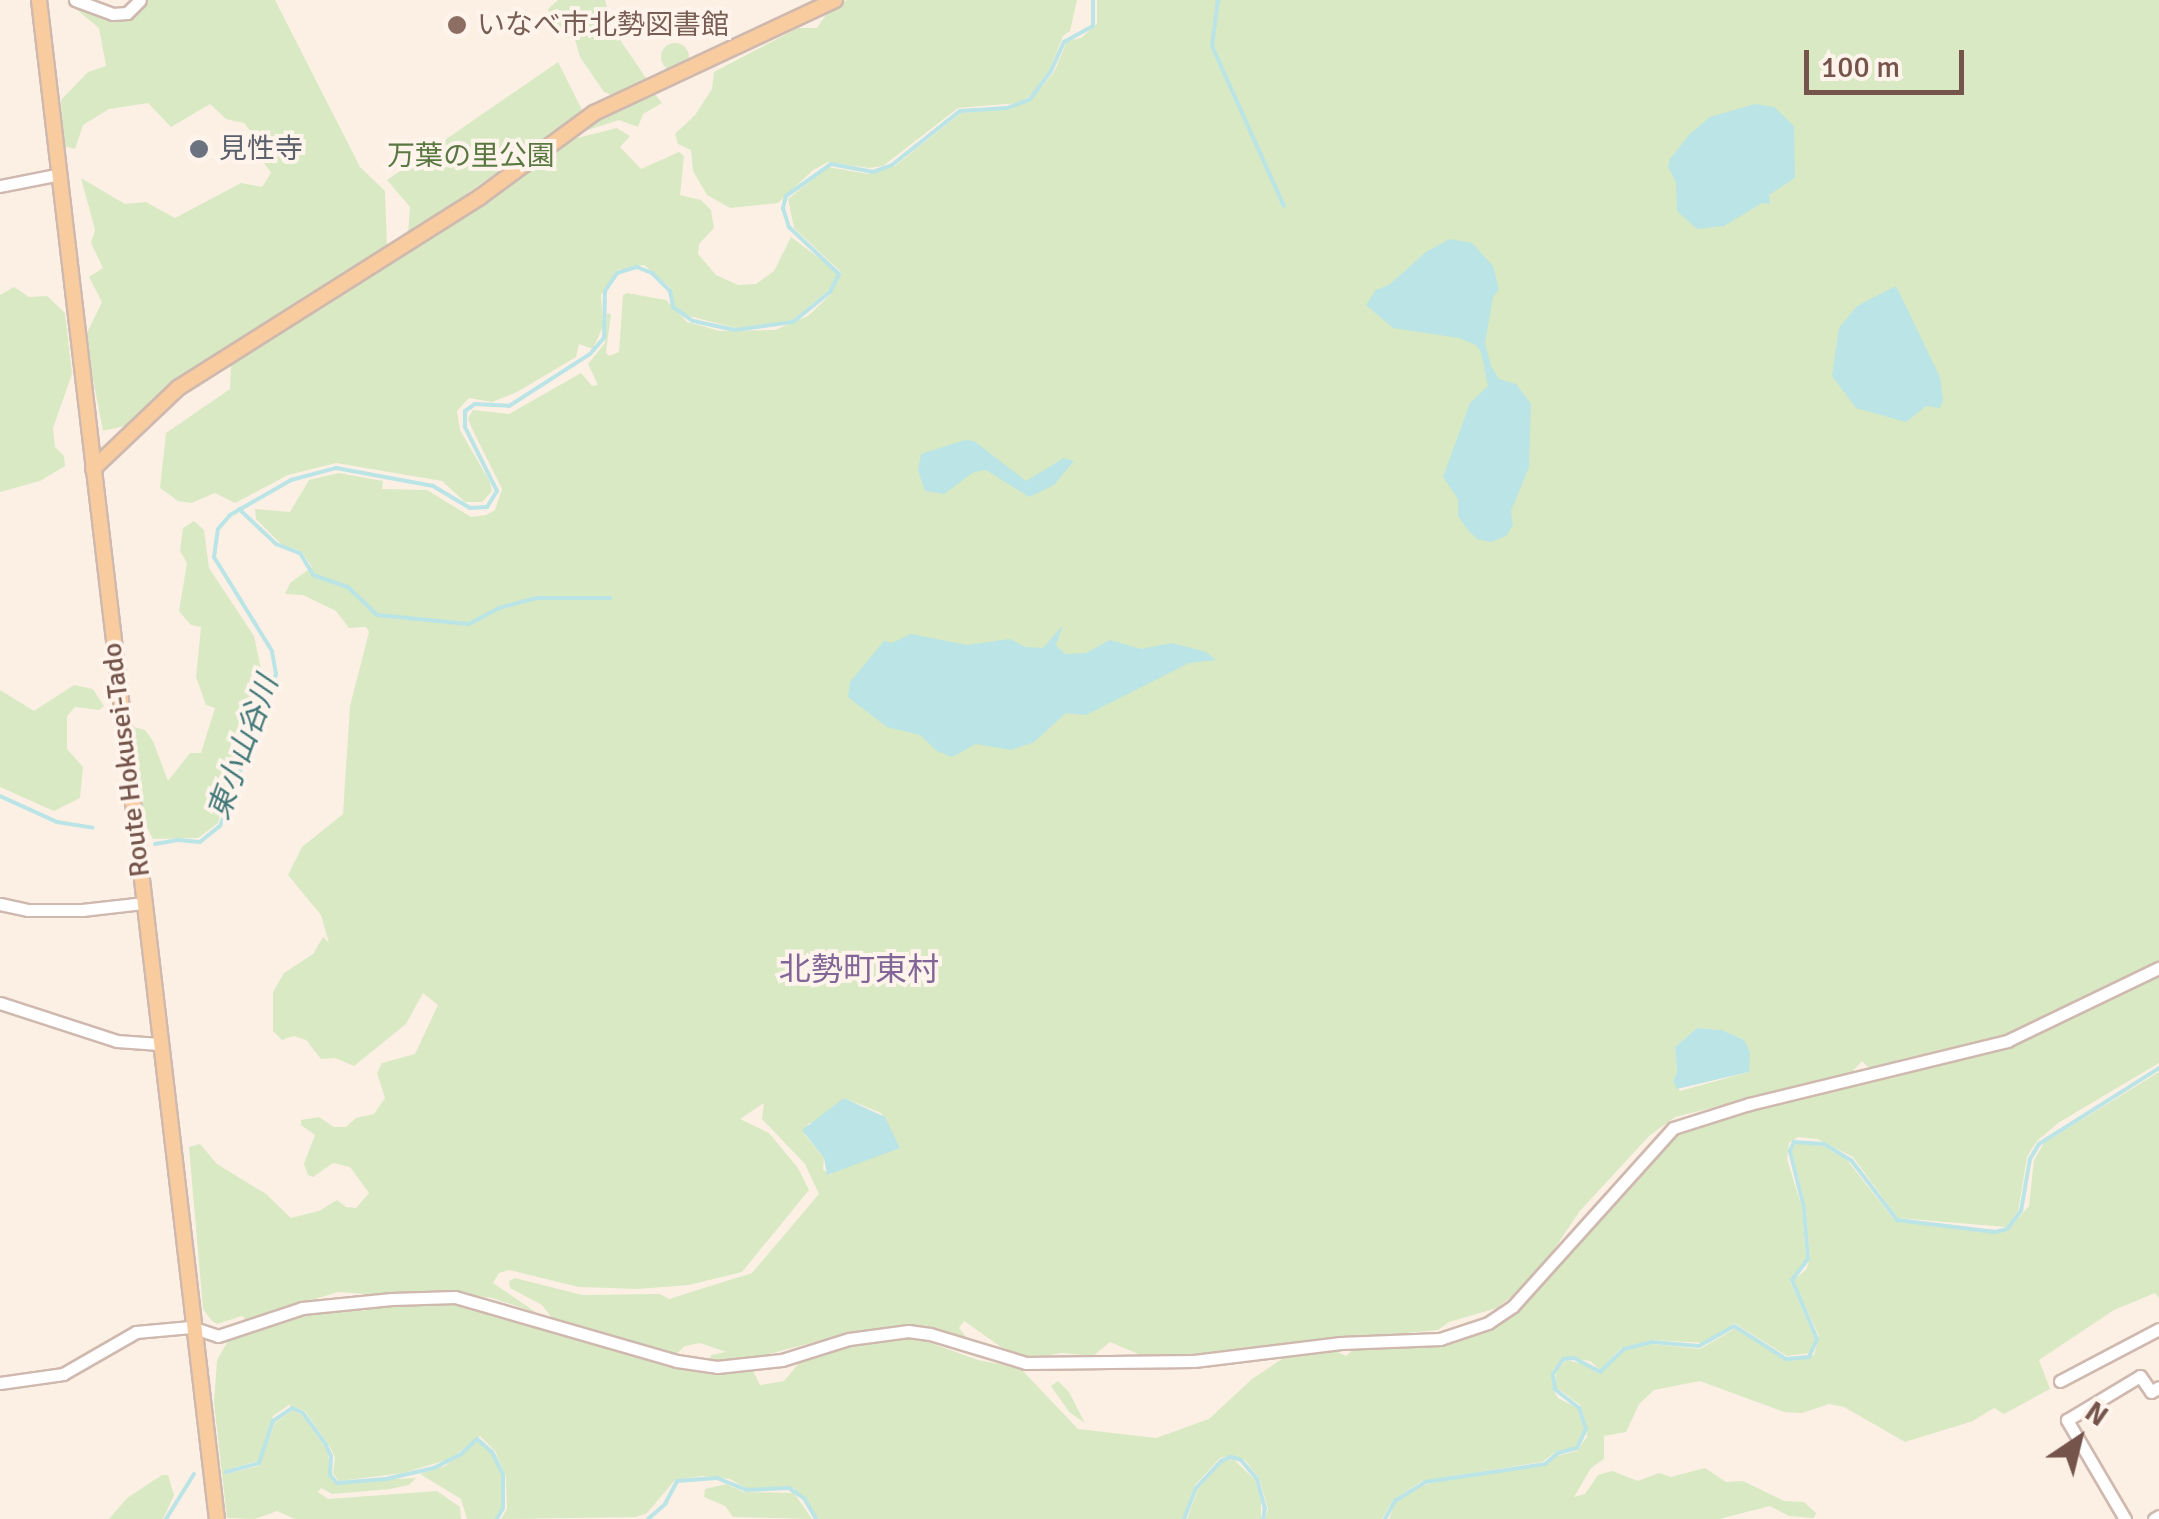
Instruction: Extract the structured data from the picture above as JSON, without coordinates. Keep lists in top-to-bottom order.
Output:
{
  "streets": {
    "main road": ["Route Hokusei-Tado"]
  },
  "districts": ["北勢町東村"],
  "water": ["東小山谷川"],
  "parks": ["万葉の里公園"],
  "places": ["いなべ市北勢図書館", "見性寺"],
  "scale_bar": "100 m",
  "north": "top right"
}
